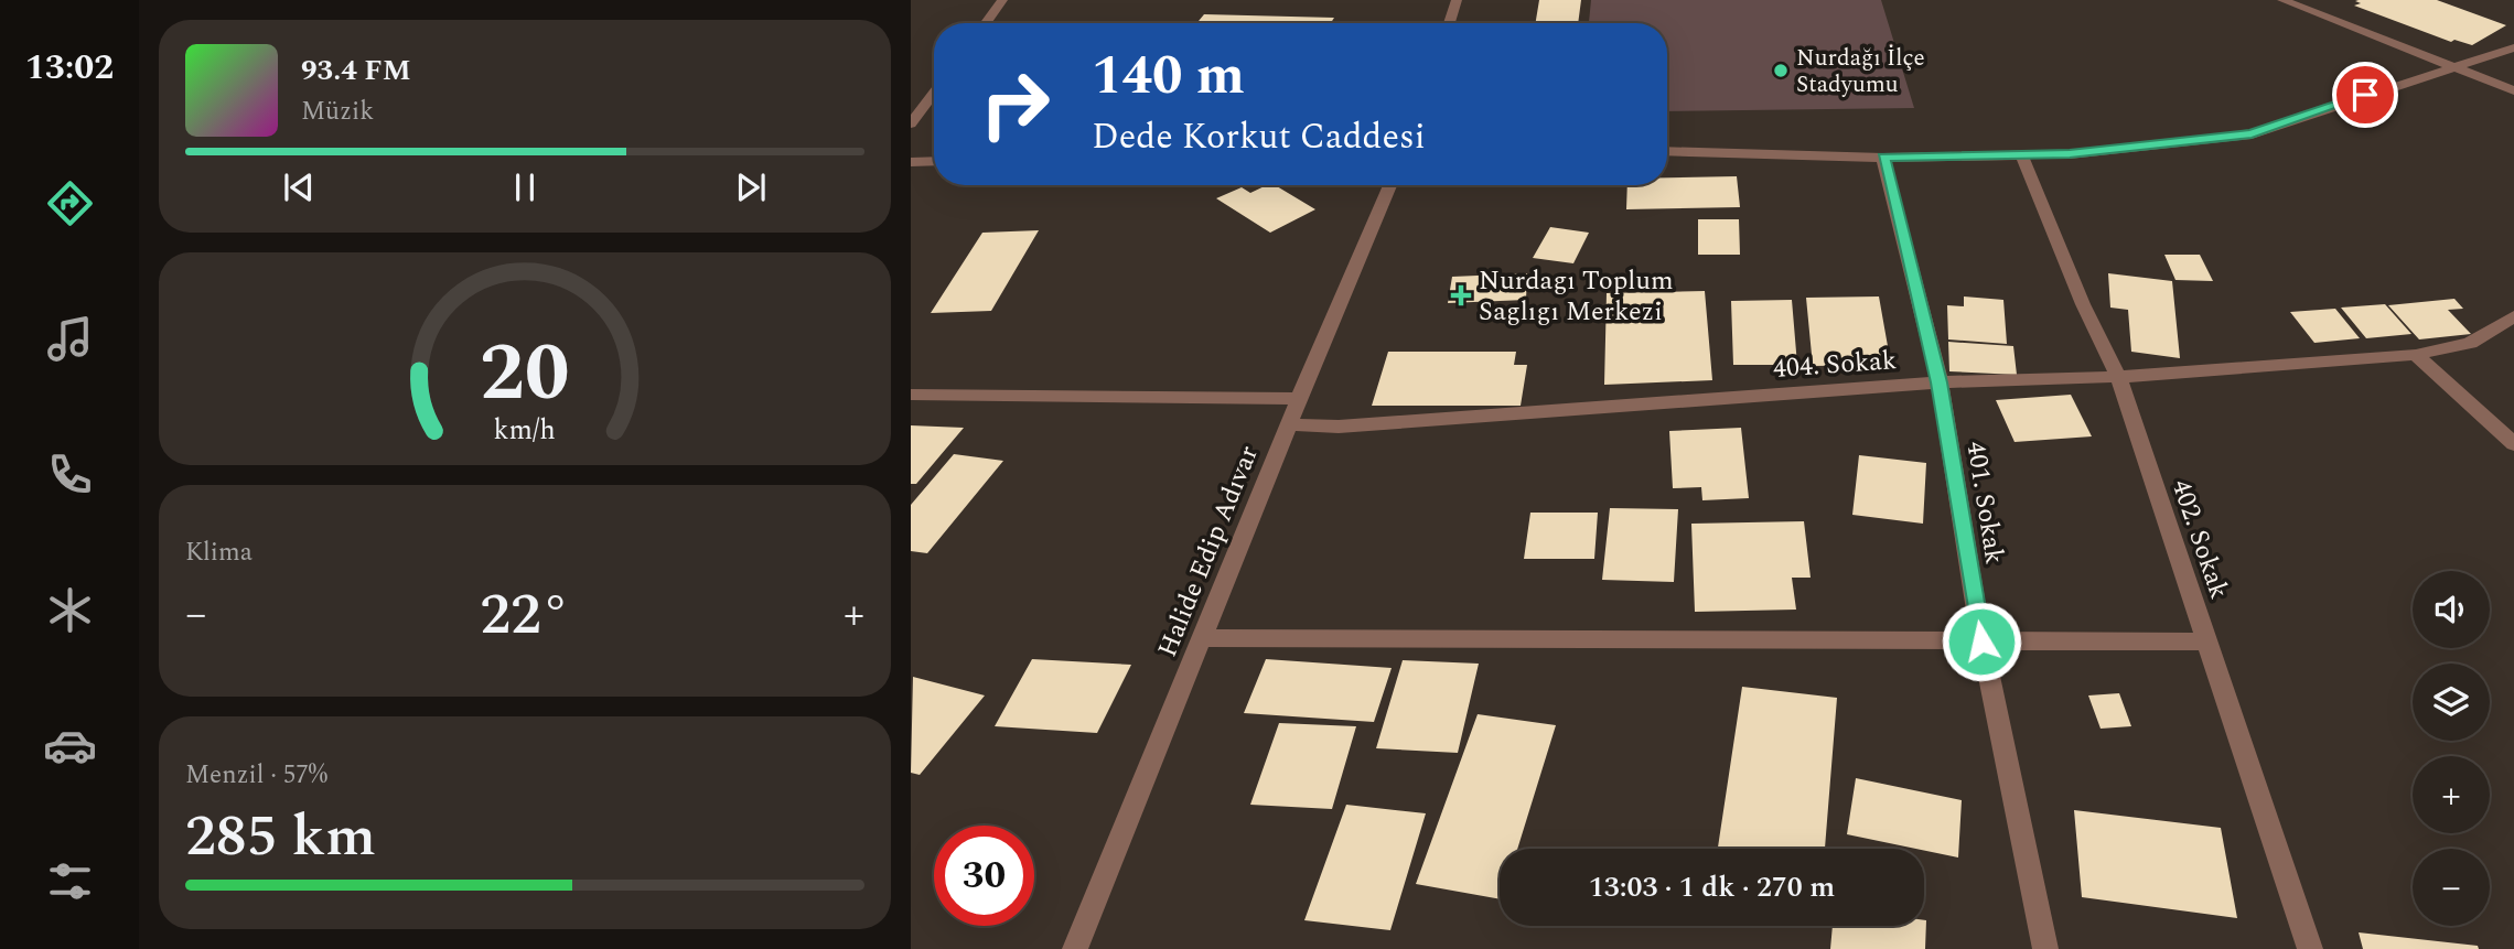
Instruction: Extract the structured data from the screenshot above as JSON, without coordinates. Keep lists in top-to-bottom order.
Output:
{
  "streets": {
    "street": [
      "404. Sokak",
      "401. Sokak",
      "402. Sokak",
      "Halide Edip Adıvar"
    ]
  },
  "crossings": [
    ["404. Sokak", "401. Sokak"],
    ["404. Sokak", "402. Sokak"],
    ["404. Sokak", "Halide Edip Adıvar"]
  ],
  "places": {
    "other": ["Nurdağı İlçe Stadyumu"],
    "health": ["Nurdagı Toplum Saglıgı Merkezi"]
  },
  "page": {
    "tabs": "13:02",
    "turn": ["140 m", "Dede Korkut Caddesi"],
    "song": ["93.4 FM", "Müzik"],
    "tile": [
      "Klima",
      ["Menzil · 57%", "285 km"]
    ],
    "map_buttons": ["+", "−"],
    "heat": ["−", "22°", "+"],
    "limit": "30",
    "trip": "13:03 · 1 dk · 270 m",
    "gauge": ["20", "km/h"]
  }
}
